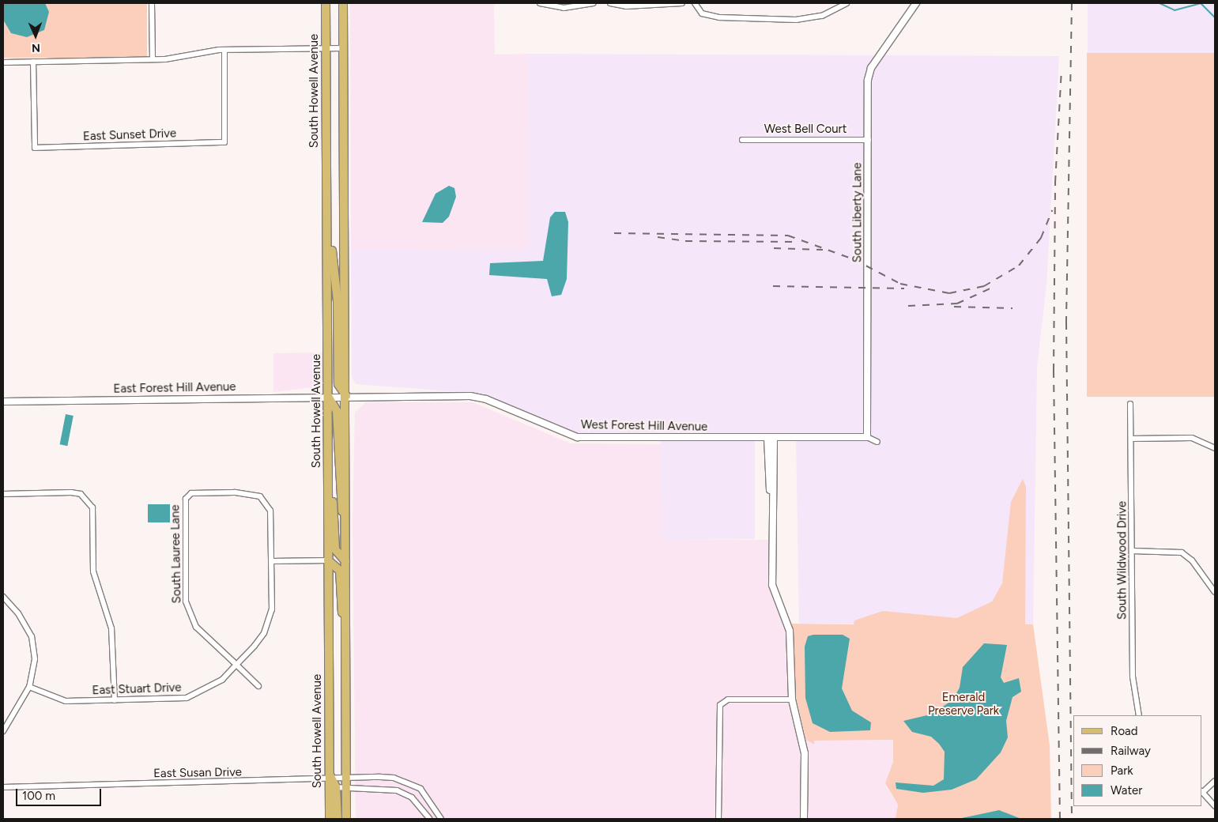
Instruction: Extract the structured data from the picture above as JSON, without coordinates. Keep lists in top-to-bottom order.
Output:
{
  "streets": {
    "main road": ["South Howell Avenue"],
    "street": [
      "West Bell Court",
      "East Sunset Drive",
      "South Liberty Lane",
      "East Forest Hill Avenue",
      "West Forest Hill Avenue",
      "South Lauree Lane",
      "South Wildwood Drive",
      "East Stuart Drive",
      "East Susan Drive"
    ]
  },
  "crossings": [
    ["South Howell Avenue", "East Forest Hill Avenue"],
    ["South Howell Avenue", "East Susan Drive"],
    ["West Bell Court", "South Liberty Lane"],
    ["South Liberty Lane", "West Forest Hill Avenue"],
    ["East Forest Hill Avenue", "West Forest Hill Avenue"],
    ["South Lauree Lane", "East Stuart Drive"]
  ],
  "parks": ["Emerald Preserve Park"],
  "legend": [
    "Road",
    "Railway",
    "Park",
    "Water"
  ],
  "scale_bar": "100 m",
  "north": "bottom"
}
